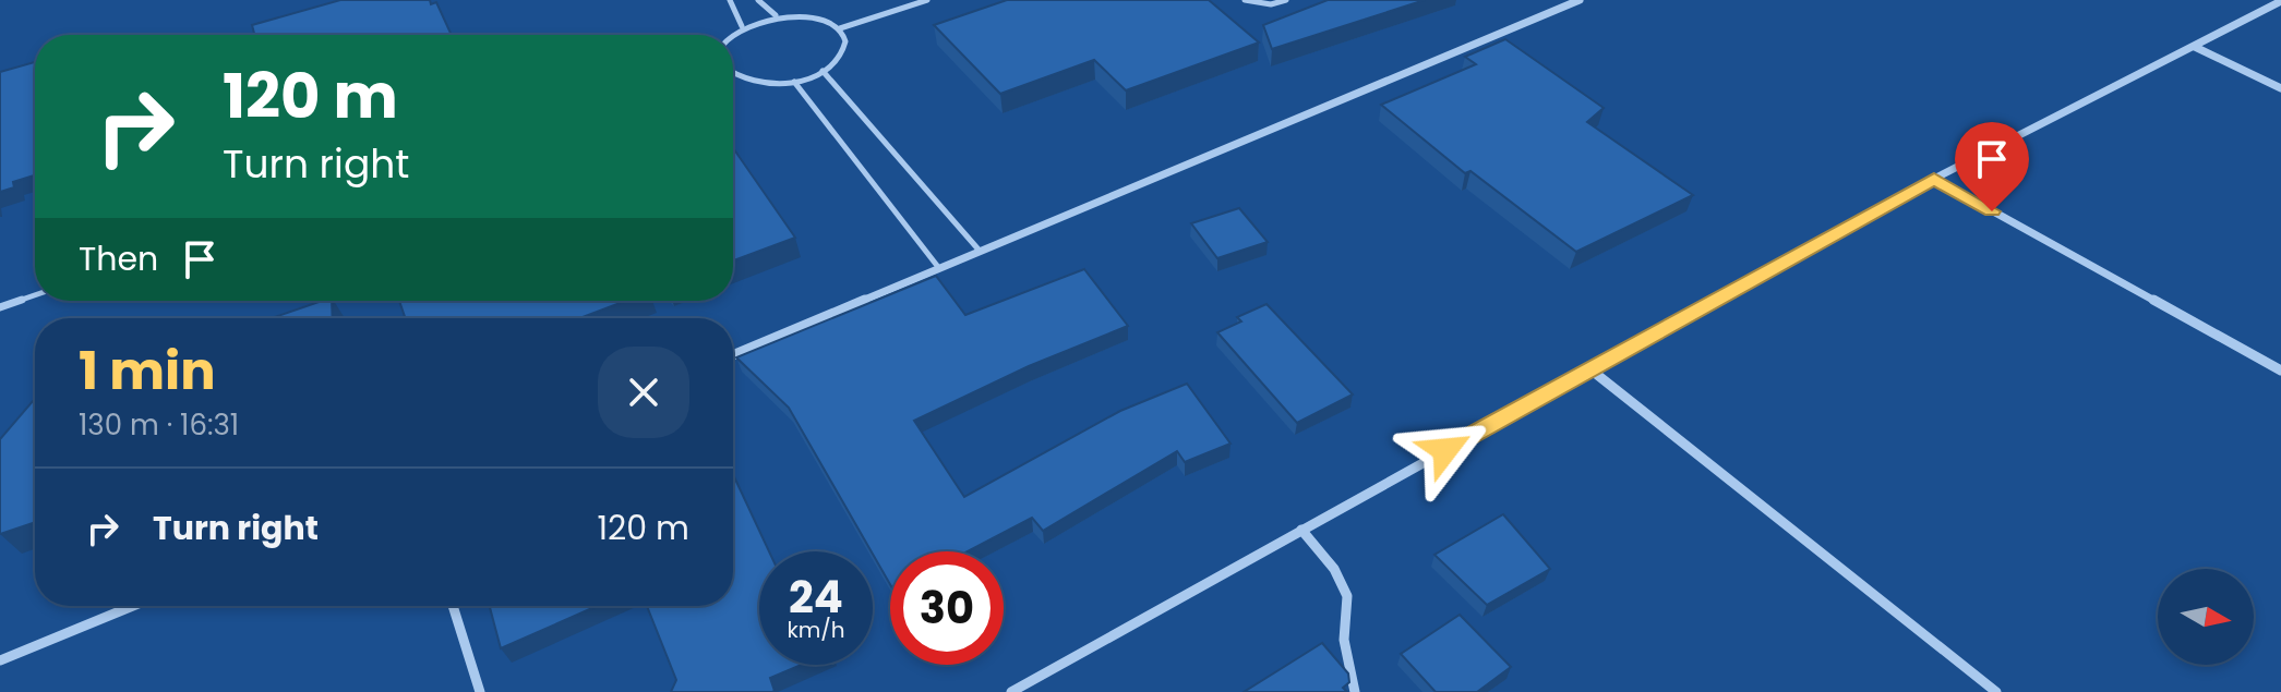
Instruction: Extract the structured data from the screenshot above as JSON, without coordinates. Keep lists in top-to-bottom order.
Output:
{
  "north": "right",
  "page": {
    "turn": ["120 m", "Turn right"],
    "then": "Then",
    "heading": ["1 min", "130 m · 16:31"],
    "list": [
      {
        "name": "Turn right",
        "value": "120 m"
      }
    ],
    "speed": "24 km/h",
    "limit": "30"
  }
}
